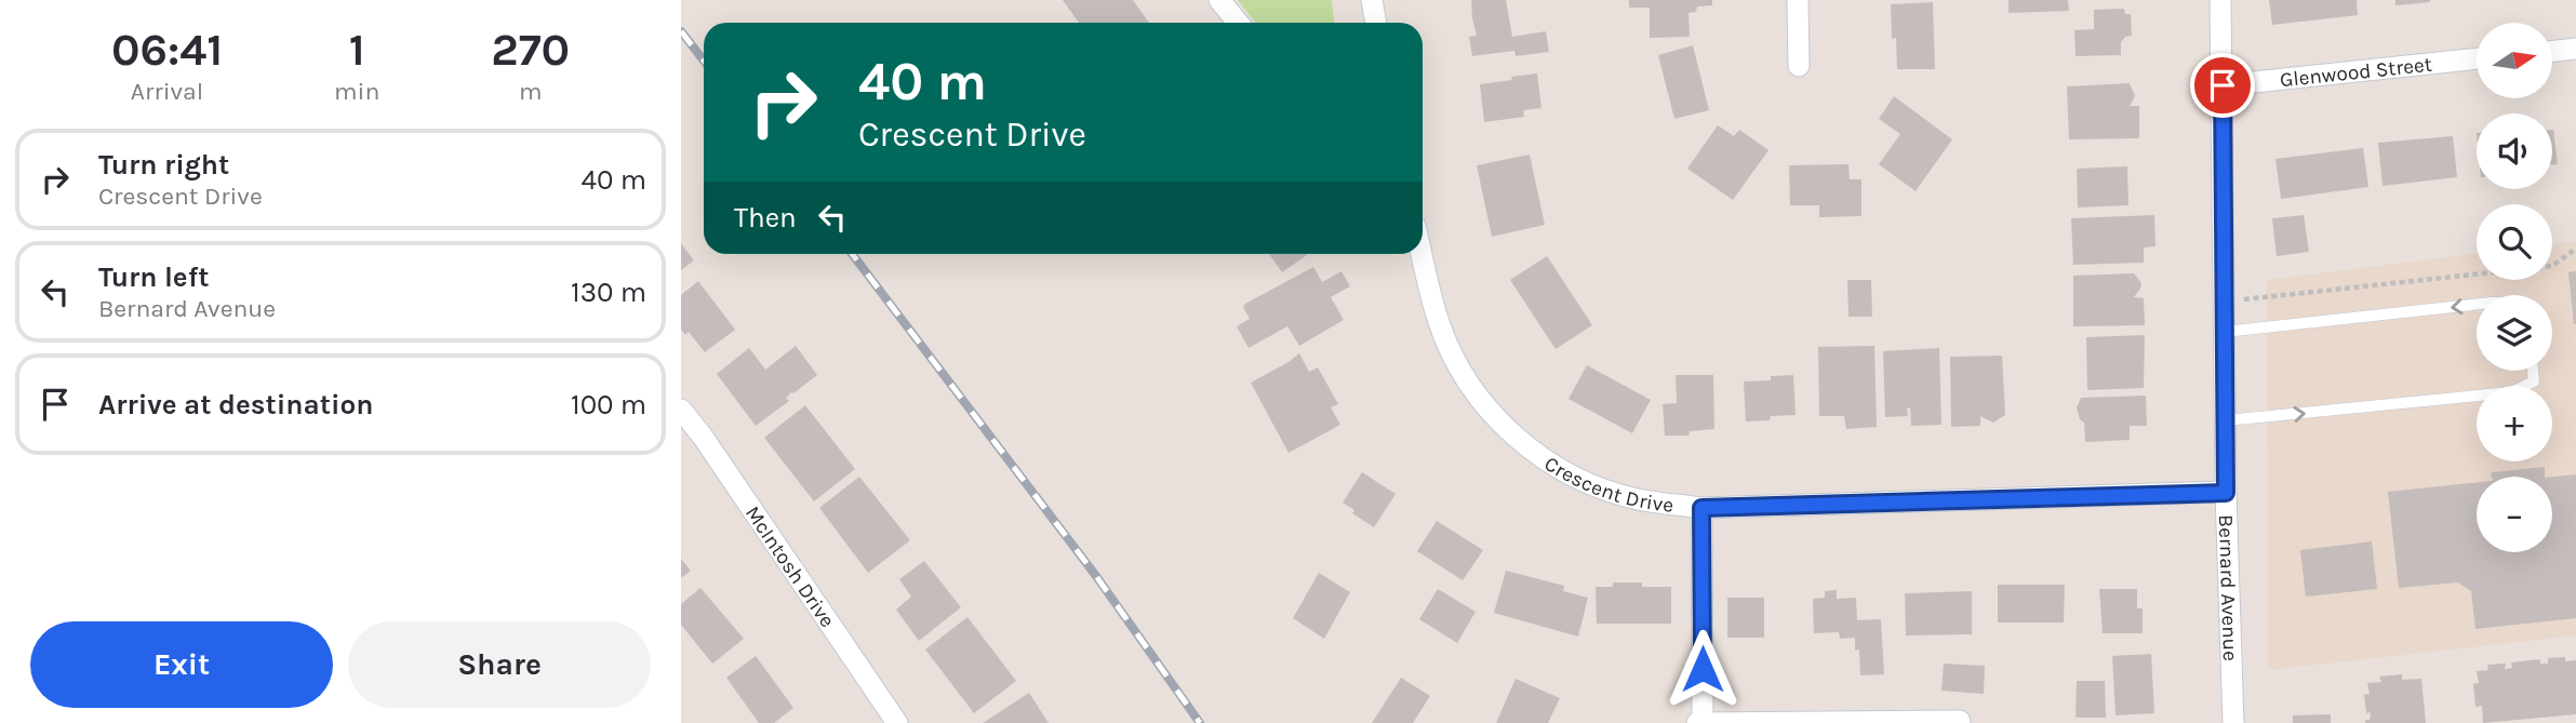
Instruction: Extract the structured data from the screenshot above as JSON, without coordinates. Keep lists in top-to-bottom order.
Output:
{
  "streets": {
    "street": [
      "Glenwood Street",
      "Crescent Drive",
      "McIntosh Drive",
      "Bernard Avenue"
    ]
  },
  "crossings": [
    ["Glenwood Street", "Bernard Avenue"],
    ["Crescent Drive", "Bernard Avenue"]
  ],
  "north": "right",
  "page": {
    "eta": [
      "06:41",
      "Arrival",
      "1",
      "min",
      "270",
      "m"
    ],
    "map_buttons": ["+", "−"],
    "turn": ["40 m", "Crescent Drive"],
    "list": [
      {
        "name": "Turn right",
        "note": "Crescent Drive",
        "value": "40 m"
      },
      {
        "name": "Turn left",
        "note": "Bernard Avenue",
        "value": "130 m"
      },
      {
        "name": "Arrive at destination",
        "value": "100 m"
      }
    ],
    "then": "Then",
    "buttons": ["Exit", "Share"]
  }
}
